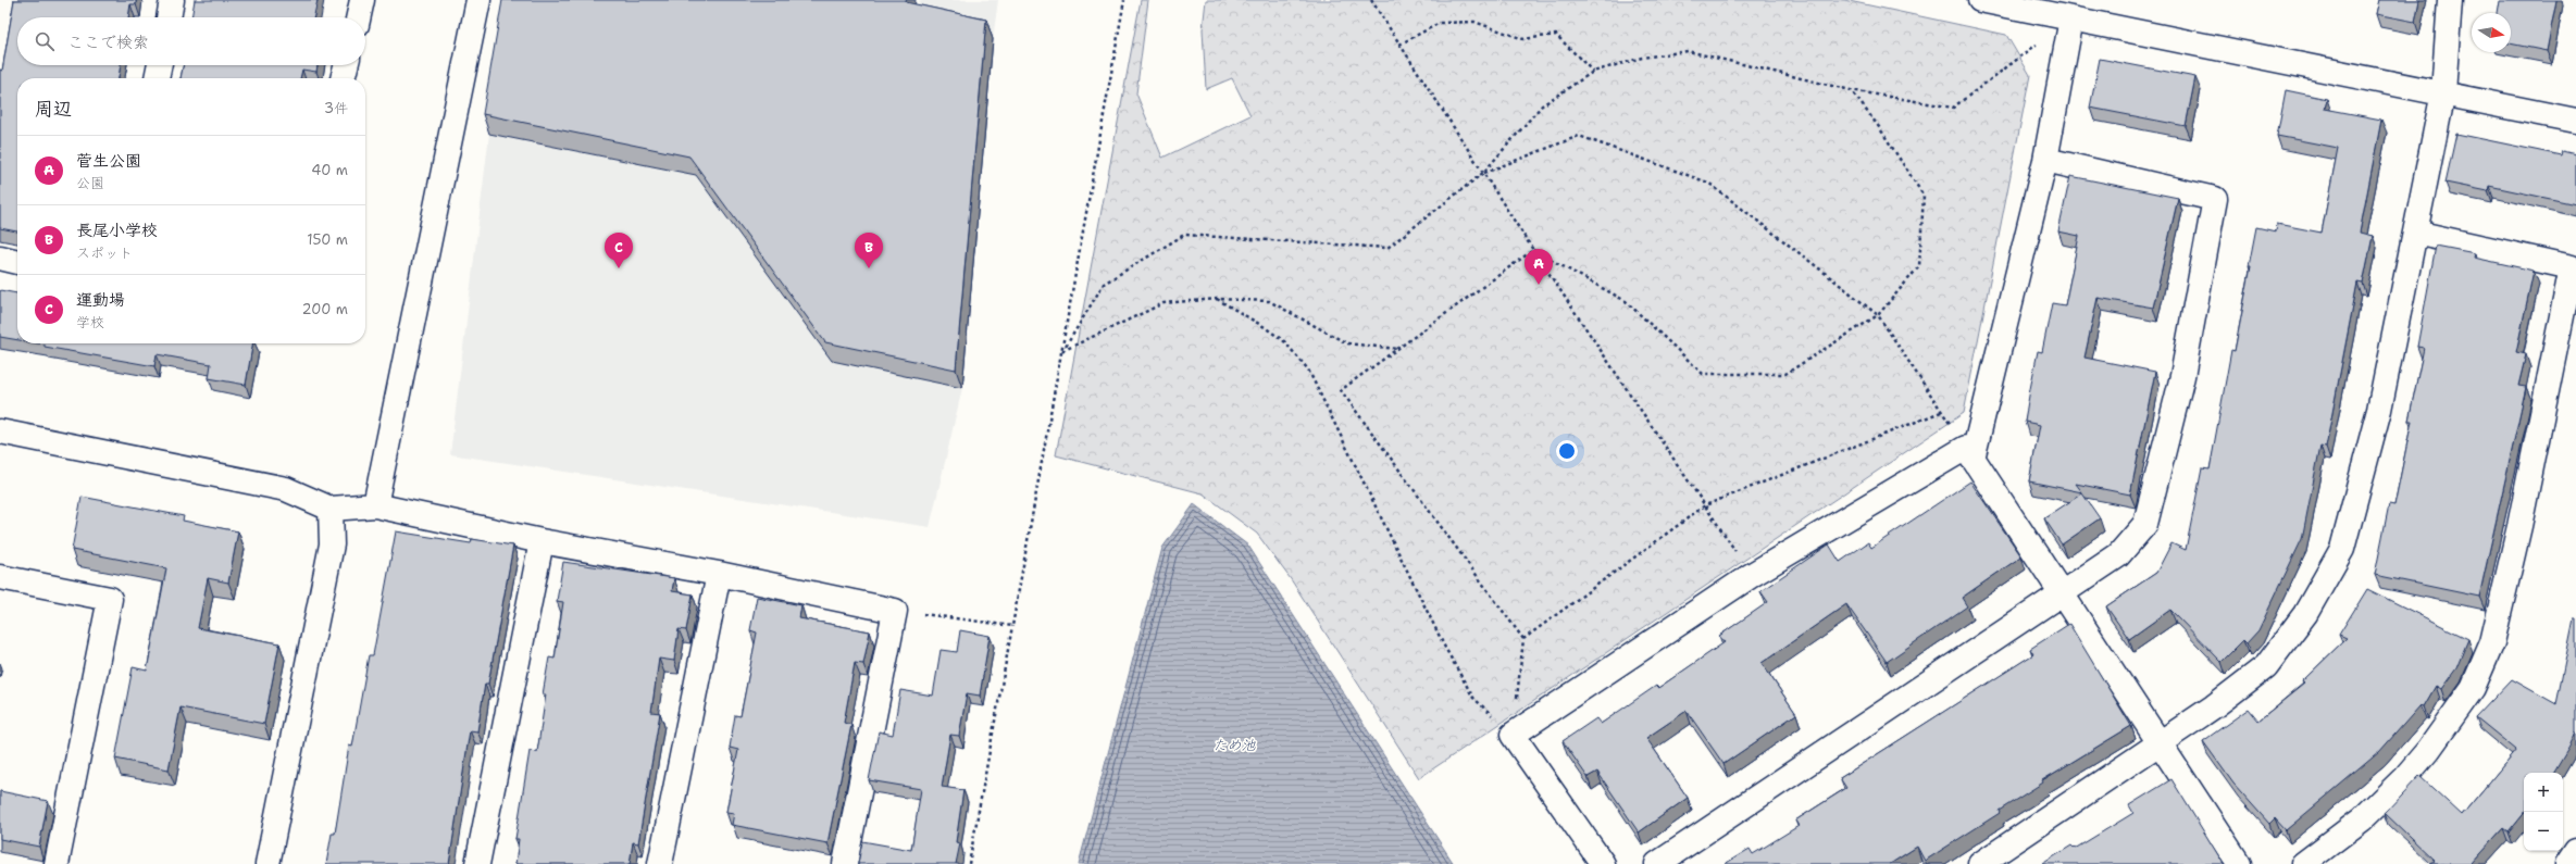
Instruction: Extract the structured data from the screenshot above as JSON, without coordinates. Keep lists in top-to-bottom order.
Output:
{
  "water": ["ため池"],
  "north": "right",
  "page": {
    "search": "ここで検索",
    "heading": ["周辺", "3件"],
    "list": [
      {
        "mark": "A",
        "name": "菅生公園",
        "note": "公園",
        "value": "40 m"
      },
      {
        "mark": "B",
        "name": "長尾小学校",
        "note": "スポット",
        "value": "150 m"
      },
      {
        "mark": "C",
        "name": "運動場",
        "note": "学校",
        "value": "200 m"
      }
    ],
    "pins": ["B", "C", "A"],
    "map_buttons": ["+", "−"]
  }
}
